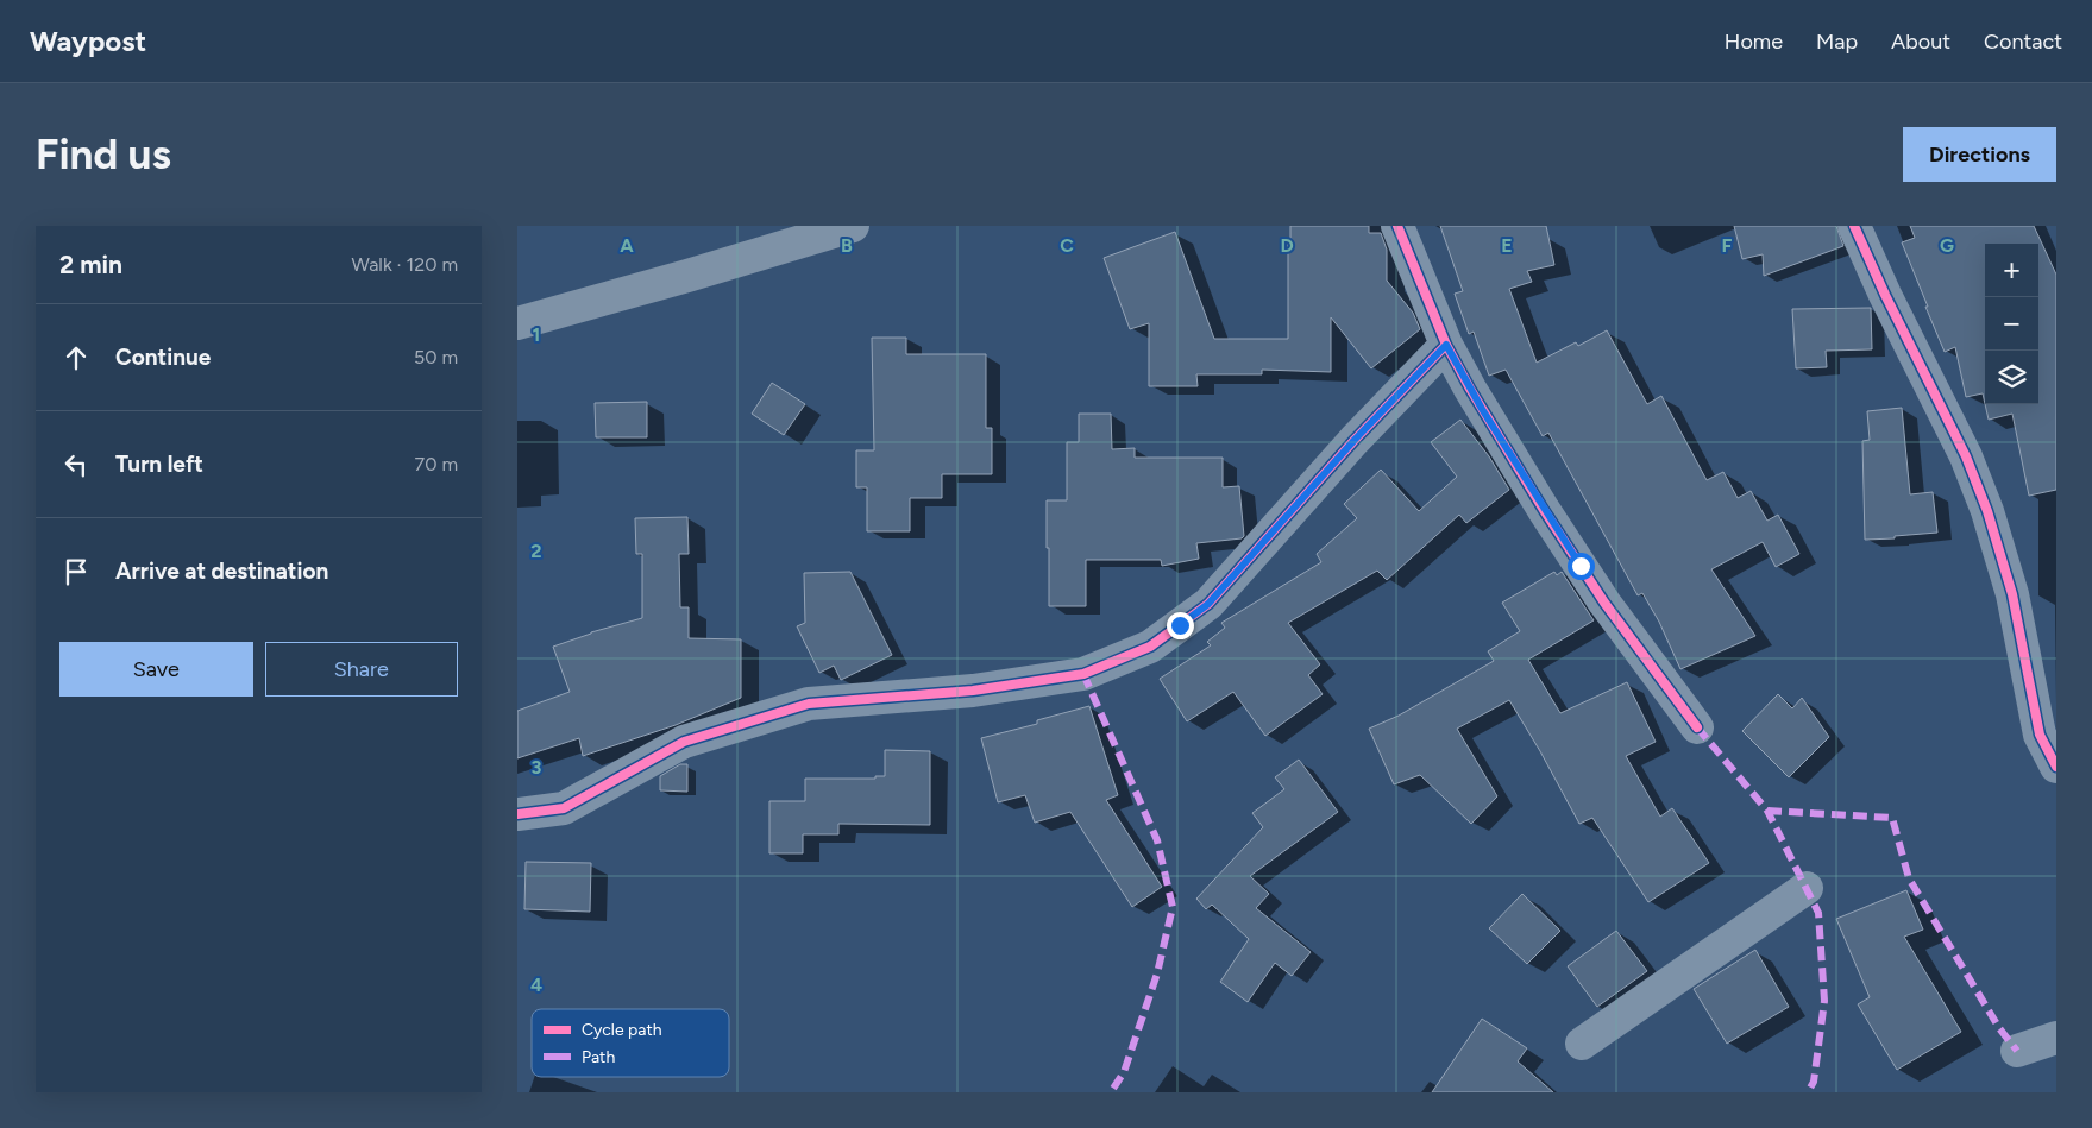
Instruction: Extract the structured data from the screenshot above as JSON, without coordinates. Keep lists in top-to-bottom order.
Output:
{
  "legend": ["Cycle path", "Path"],
  "page": {
    "header": "Waypost",
    "nav": [
      "Home",
      "Map",
      "About",
      "Contact"
    ],
    "buttons": [
      "Directions",
      ["Save", "Share"]
    ],
    "title": "Find us",
    "heading": ["2 min", "Walk · 120 m"],
    "map_buttons": ["+", "−"],
    "list": [
      ["Continue", "50 m"],
      ["Turn left", "70 m"],
      "Arrive at destination"
    ]
  },
  "grid": {
    "columns": [
      "A",
      "B",
      "C",
      "D",
      "E",
      "F",
      "G"
    ],
    "rows": [
      "1",
      "2",
      "3",
      "4"
    ]
  }
}
